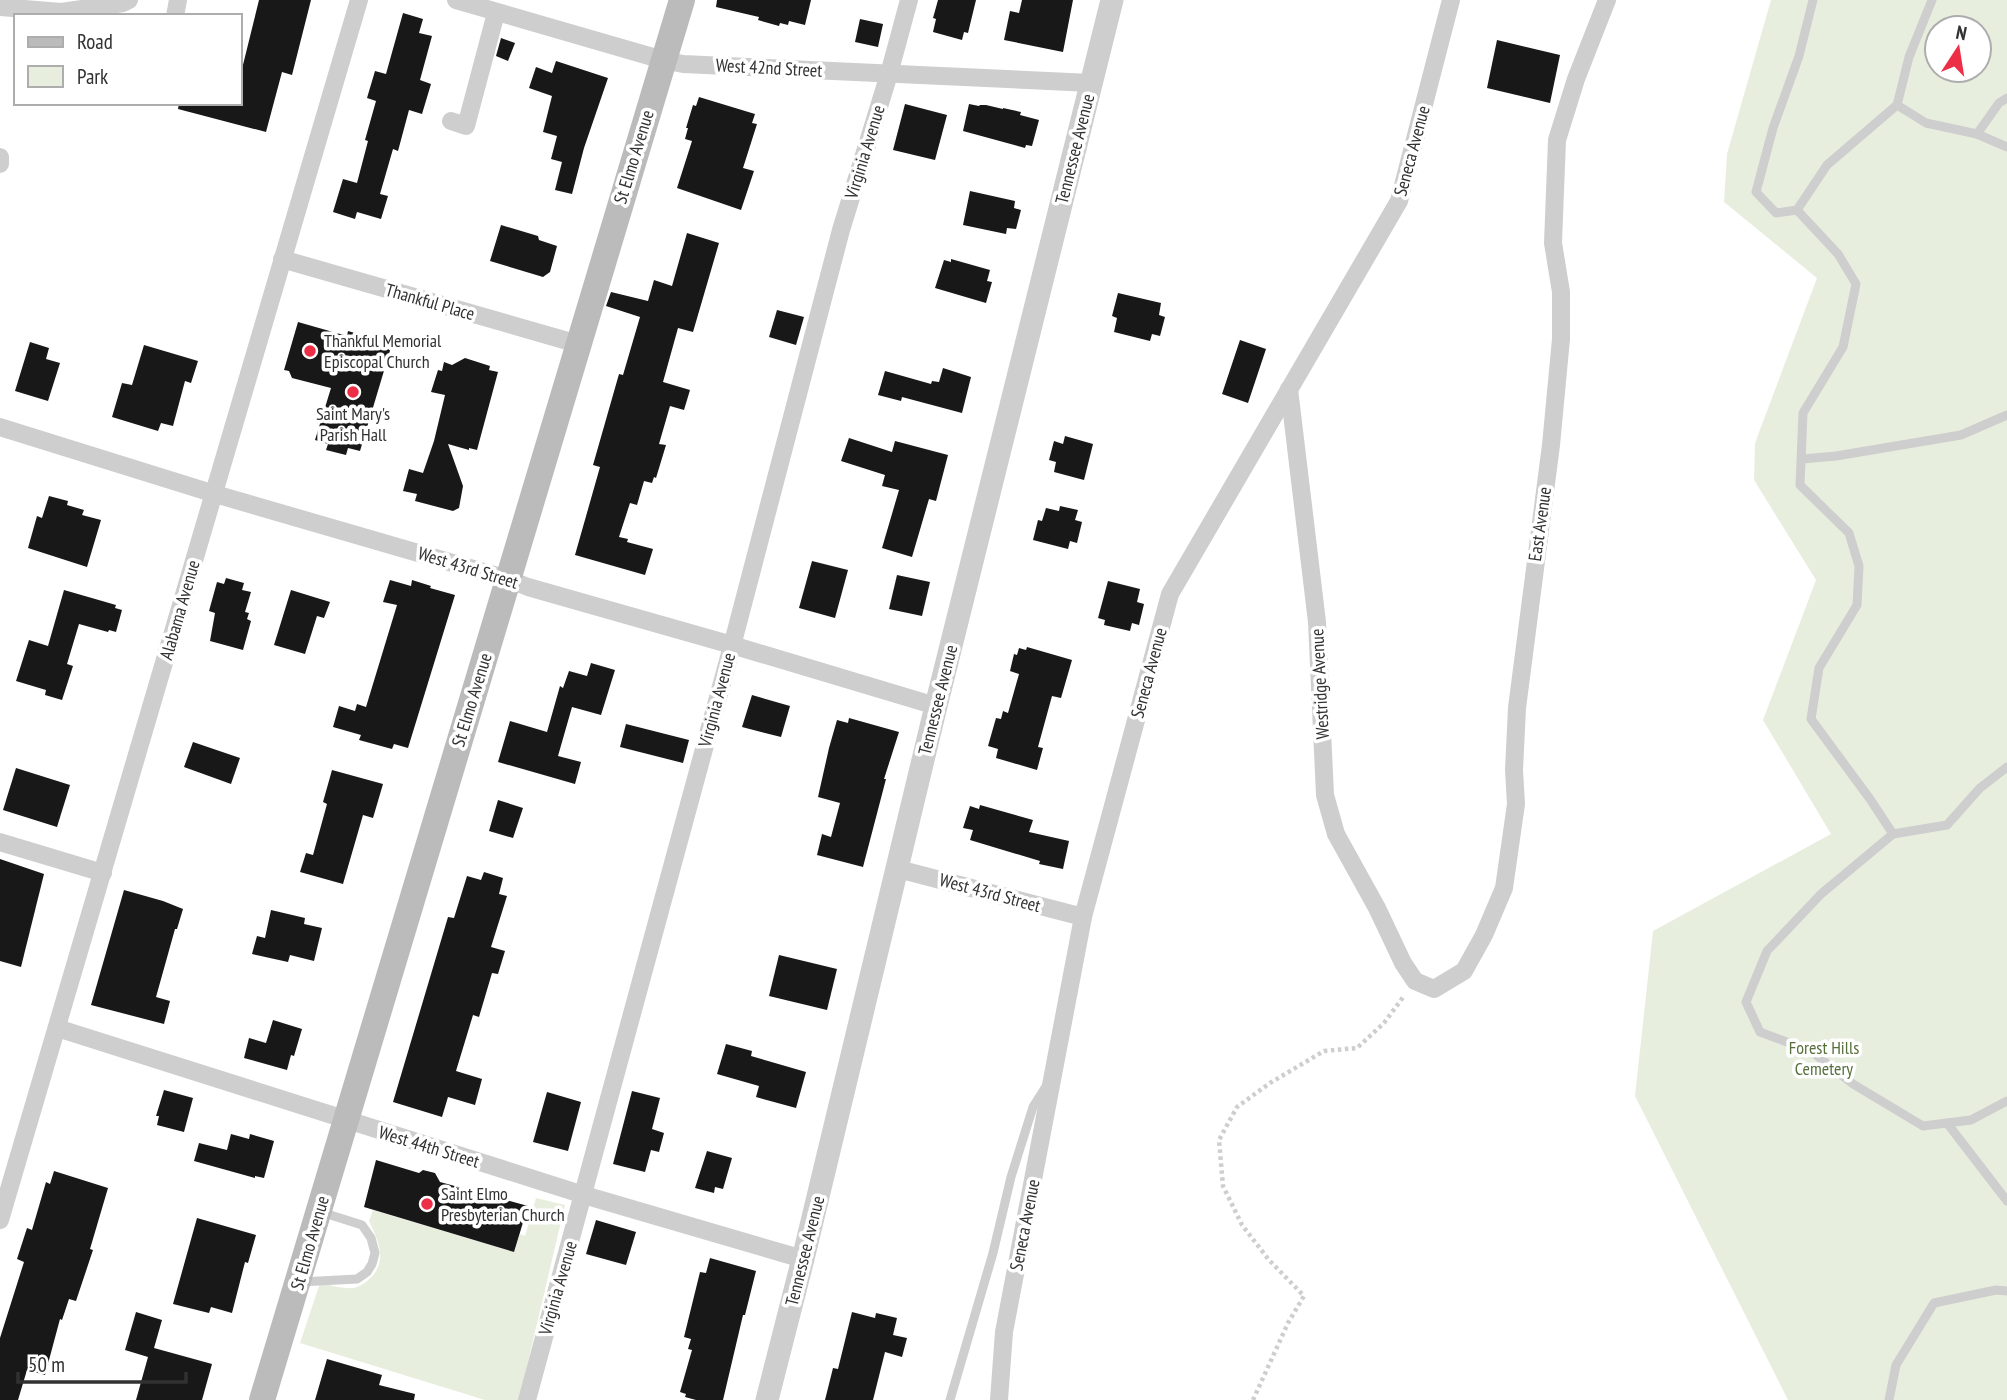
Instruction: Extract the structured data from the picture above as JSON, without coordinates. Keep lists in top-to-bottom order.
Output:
{
  "streets": {
    "main road": ["St Elmo Avenue"],
    "street": [
      "West 42nd Street",
      "Tennessee Avenue",
      "Seneca Avenue",
      "Virginia Avenue",
      "Thankful Place",
      "East Avenue",
      "West 43rd Street",
      "Alabama Avenue",
      "Westridge Avenue",
      "West 44th Street"
    ]
  },
  "crossings": [
    ["West 42nd Street", "Tennessee Avenue"],
    ["West 42nd Street", "Virginia Avenue"],
    ["West 42nd Street", "St Elmo Avenue"],
    ["Tennessee Avenue", "West 43rd Street"],
    ["Tennessee Avenue", "West 44th Street"],
    ["Seneca Avenue", "West 43rd Street"],
    ["Seneca Avenue", "Westridge Avenue"],
    ["Virginia Avenue", "West 43rd Street"],
    ["Virginia Avenue", "West 44th Street"],
    ["St Elmo Avenue", "Thankful Place"],
    ["St Elmo Avenue", "West 43rd Street"],
    ["St Elmo Avenue", "West 44th Street"],
    ["Thankful Place", "Alabama Avenue"],
    ["East Avenue", "Westridge Avenue"],
    ["West 43rd Street", "Alabama Avenue"],
    ["Alabama Avenue", "West 44th Street"]
  ],
  "parks": ["Forest Hills Cemetery"],
  "places": ["Thankful Memorial Episcopal Church", "Saint Mary's Parish Hall", "Saint Elmo Presbyterian Church"],
  "legend": ["Road", "Park"],
  "scale_bar": "50 m",
  "north": "top"
}
